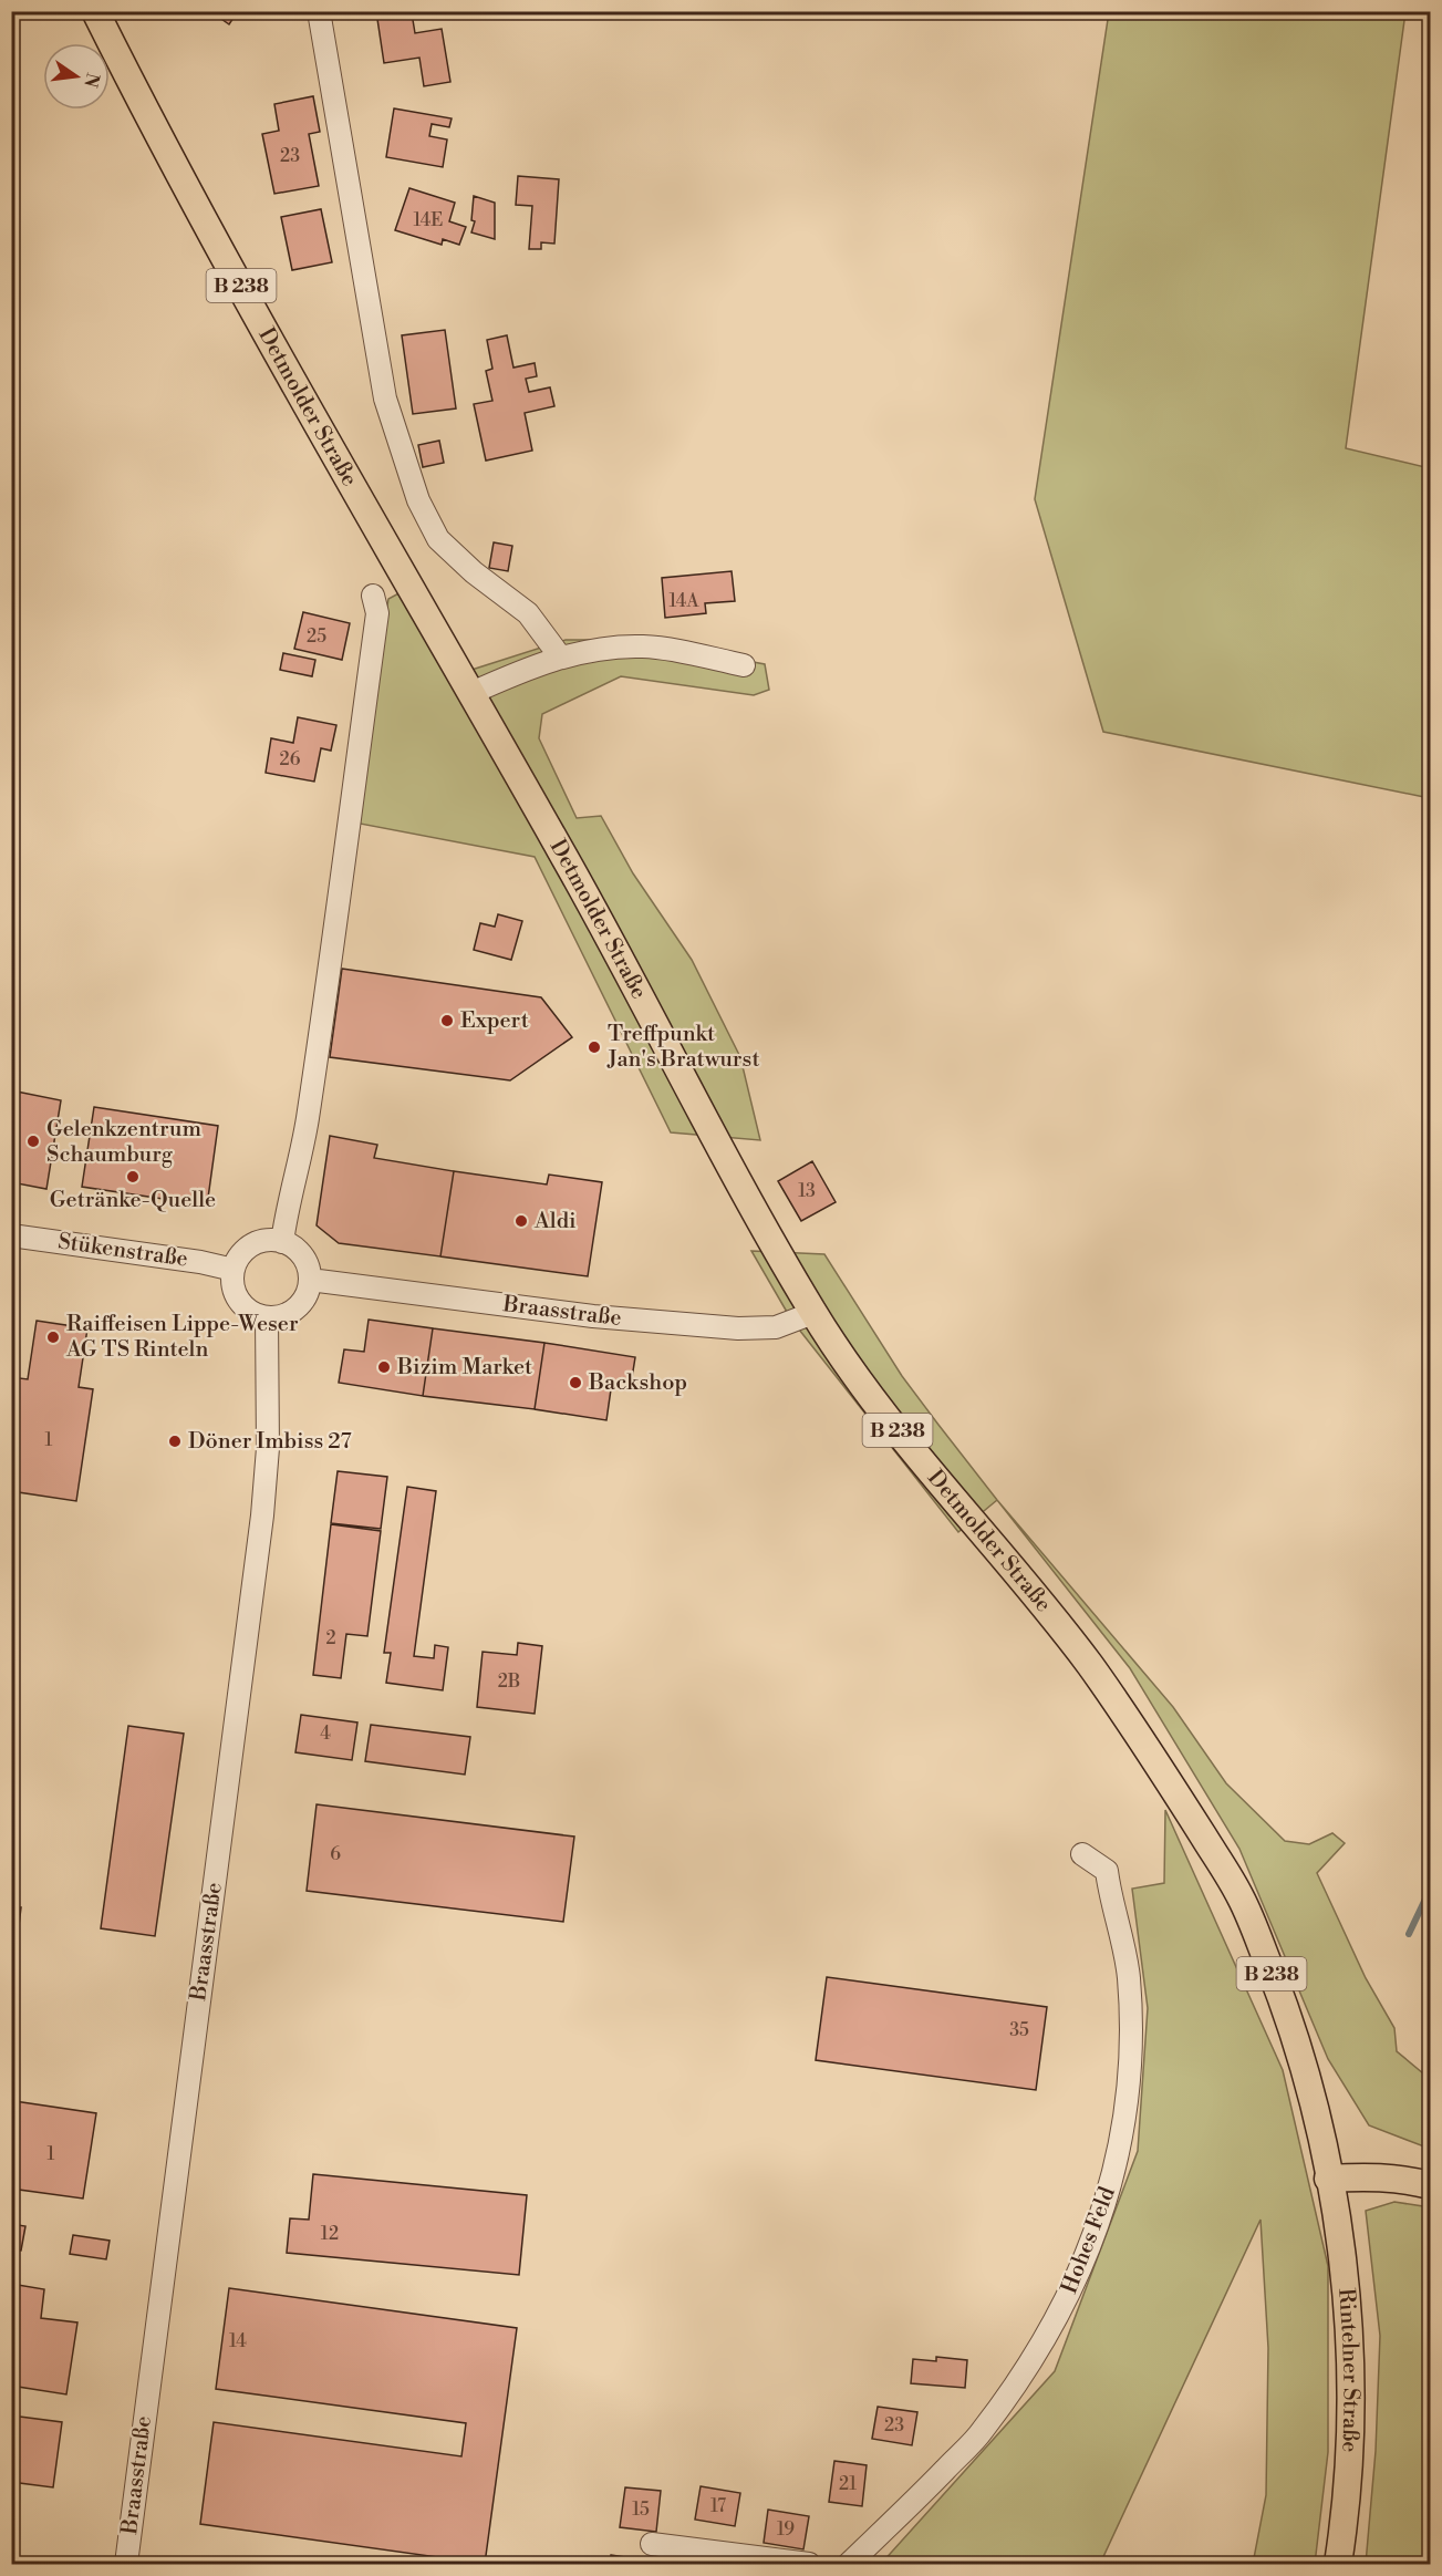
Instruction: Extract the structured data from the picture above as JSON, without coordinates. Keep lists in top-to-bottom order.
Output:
{
  "streets": {
    "main road": ["B 238", "Detmolder Straße", "Rintelner Straße"],
    "street": ["Stükenstraße", "Braasstraße", "Hohes Feld"]
  },
  "crossings": [
    ["Detmolder Straße", "Braasstraße"],
    ["Detmolder Straße", "Rintelner Straße"],
    ["Stükenstraße", "Braasstraße"]
  ],
  "places": [
    "Expert",
    "Treffpunkt Jan's Bratwurst",
    "Gelenkzentrum Schaumburg",
    "Getränke-Quelle",
    "Aldi",
    "Raiffeisen Lippe-Weser AG TS Rinteln",
    "Bizim Market",
    "Backshop",
    "Döner Imbiss 27"
  ],
  "house_numbers": [
    "23",
    "14E",
    "14A",
    "25",
    "26",
    "13",
    "1",
    "2",
    "2B",
    "4",
    "6",
    "35",
    "1",
    "12",
    "14",
    "23",
    "21",
    "17",
    "15",
    "19"
  ],
  "north": "right"
}
